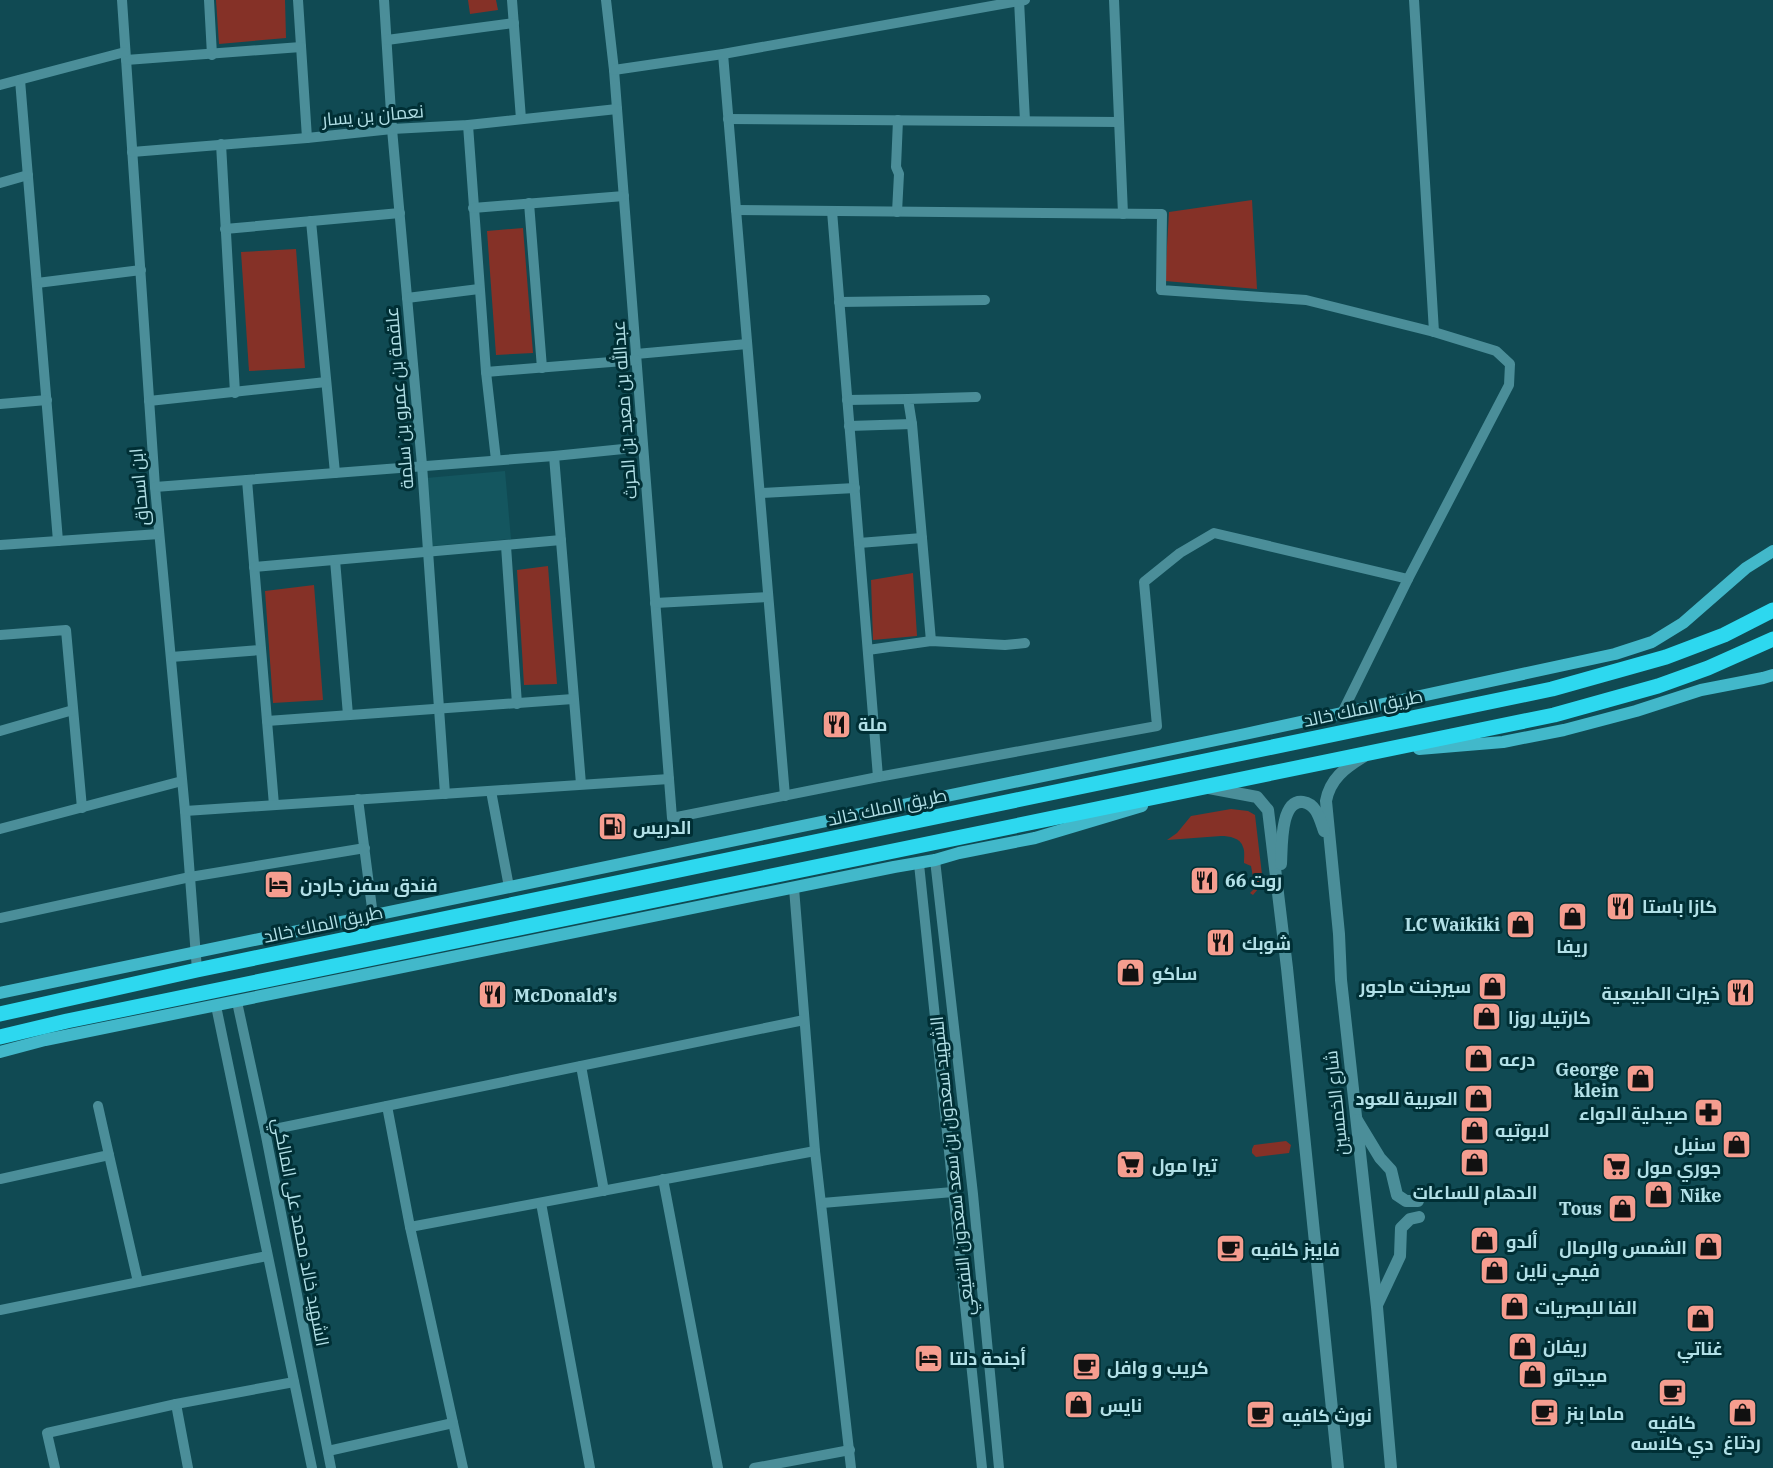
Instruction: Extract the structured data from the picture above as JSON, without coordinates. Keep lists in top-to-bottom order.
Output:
{
  "streets": {
    "main road": ["طريق الملك خالد"],
    "street": [
      "نعمان بن يسار",
      "علقمة بن عمرو بن سلمة",
      "عبدالله بن معبد بن الحرث",
      "ابن اسحاق",
      "شارع الخمسين",
      "الشهيد سعدون بن سعد سعدون النفيعي",
      "الشهيد خالد محمد على المالكي"
    ]
  },
  "crossings": [
    ["نعمان بن يسار", "علقمة بن عمرو بن سلمة"],
    ["نعمان بن يسار", "عبدالله بن معبد بن الحرث"],
    ["نعمان بن يسار", "ابن اسحاق"],
    ["ابن اسحاق", "طريق الملك خالد"]
  ],
  "places": {
    "restaurant": [
      "ملة",
      "روت 66",
      "كازا باستا",
      "شوبك",
      "خيرات الطبيعية",
      "McDonald's"
    ],
    "fuel station": ["الدريس"],
    "hotel": ["فندق سفن جاردن", "أجنحة دلتا"],
    "shop": [
      "ريفا",
      "LC Waikiki",
      "ساكو",
      "سيرجنت ماجور",
      "كارتيلا روزا",
      "درعه",
      "George klein",
      "العربية للعود",
      "لابوتيه",
      "سنبل",
      "الدهام للساعات",
      "Nike",
      "Tous",
      "ألدو",
      "الشمس والرمال",
      "فيمي ناين",
      "الفا للبصريات",
      "غناتي",
      "ريفان",
      "ميجاتو",
      "نايس",
      "ردتاغ"
    ],
    "pharmacy": ["صيدلية الدواء"],
    "supermarket": ["تيرا مول", "جوري مول"],
    "cafe": [
      "فايبز كافيه",
      "كريب و وافل",
      "كافيه دي كلاسه",
      "ماما بنز",
      "نورث كافيه"
    ]
  }
}
